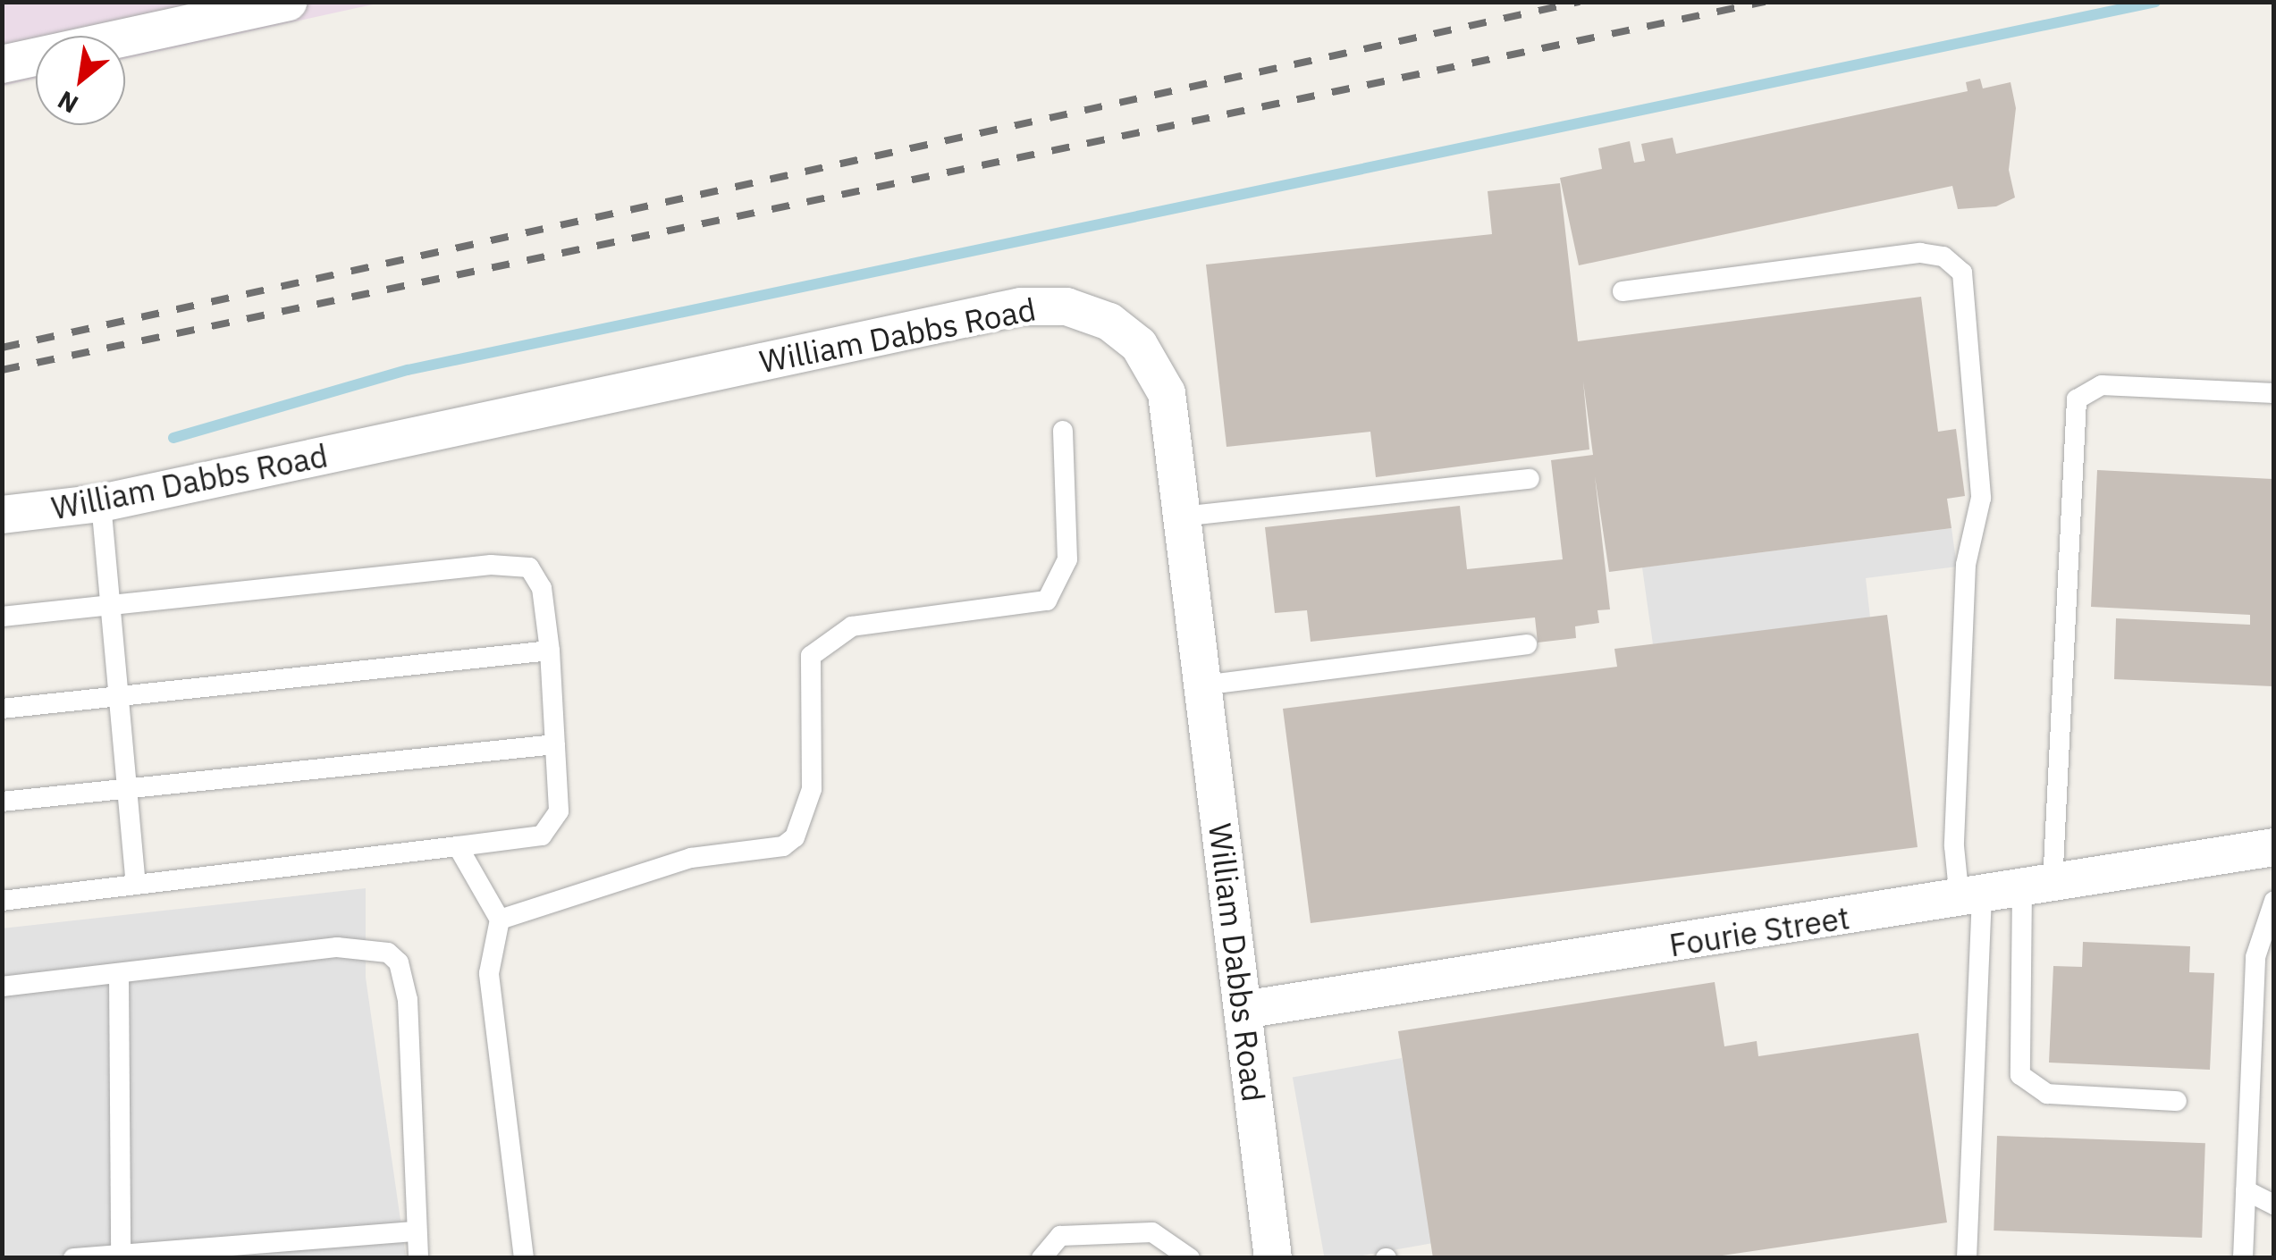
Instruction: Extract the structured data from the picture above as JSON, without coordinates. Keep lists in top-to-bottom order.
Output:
{
  "streets": {
    "street": ["William Dabbs Road", "Fourie Street"]
  },
  "crossings": [
    ["William Dabbs Road", "Fourie Street"]
  ],
  "north": "bottom left"
}
